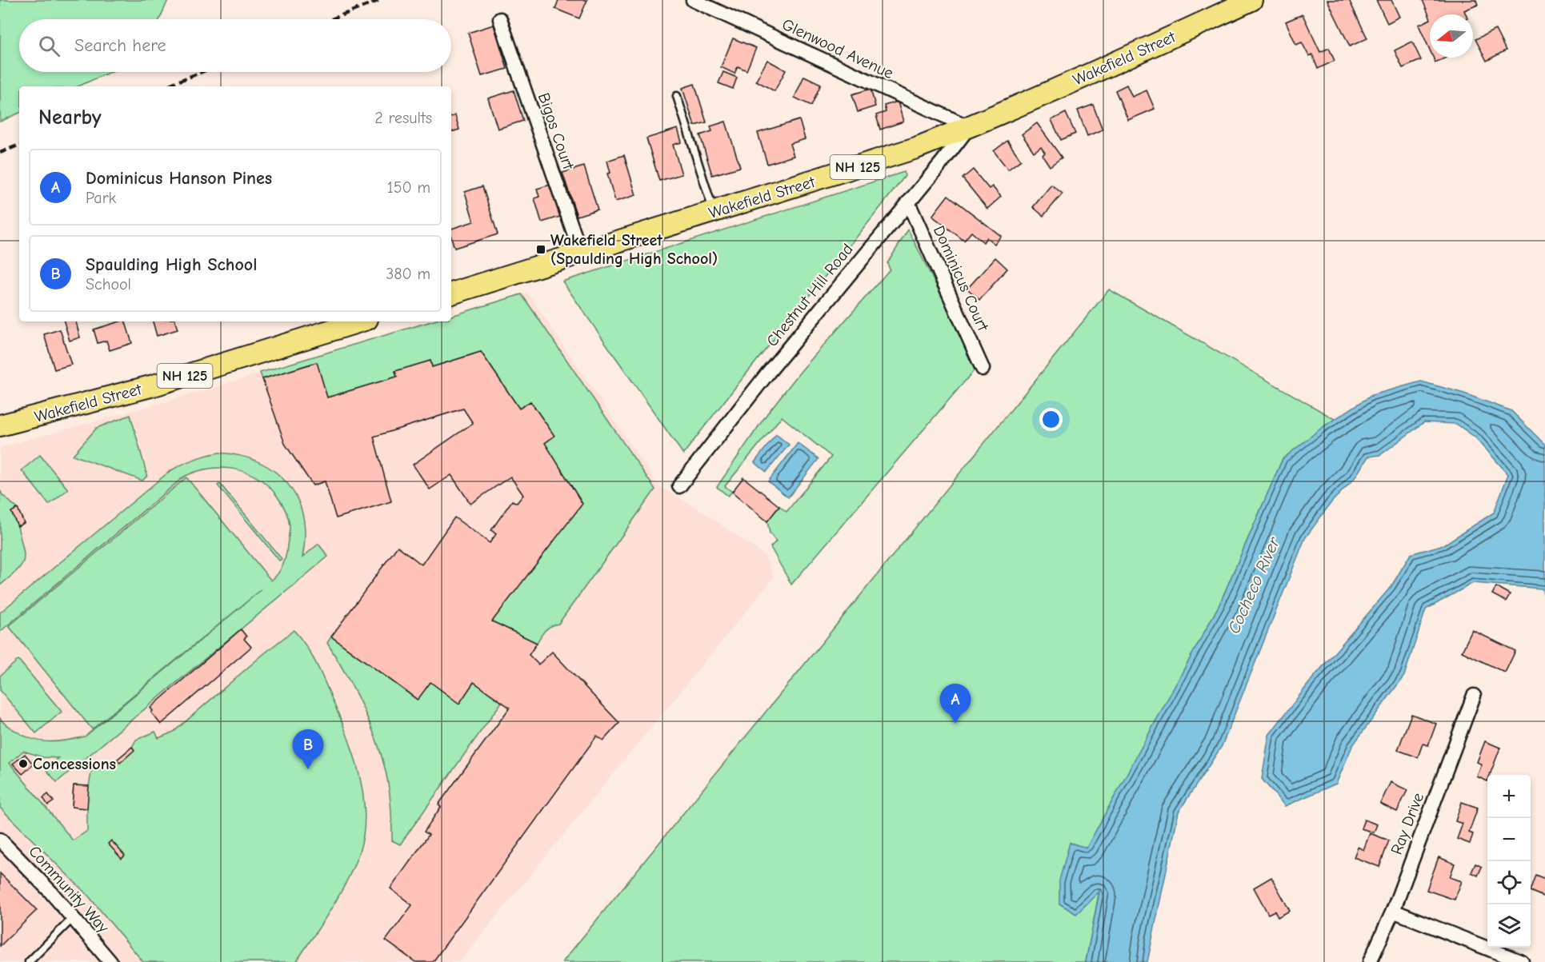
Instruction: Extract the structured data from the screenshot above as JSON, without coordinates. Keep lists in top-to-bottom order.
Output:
{
  "streets": {
    "main road": ["Wakefield Street", "NH 125"],
    "street": [
      "Glenwood Avenue",
      "Bigos Court",
      "Dominicus Court",
      "Chestnut Hill Road",
      "Ray Drive",
      "Community Way"
    ]
  },
  "crossings": [
    ["Glenwood Avenue", "Wakefield Street"],
    ["Glenwood Avenue", "Chestnut Hill Road"],
    ["Wakefield Street", "Bigos Court"],
    ["Wakefield Street", "Chestnut Hill Road"],
    ["Dominicus Court", "Chestnut Hill Road"]
  ],
  "water": ["Cocheco River"],
  "places": {
    "transit": ["Wakefield Street (Spaulding High School)"],
    "other": ["Concessions"]
  },
  "north": "left",
  "page": {
    "search": "Search here",
    "heading": ["Nearby", "2 results"],
    "list": [
      {
        "mark": "A",
        "name": "Dominicus Hanson Pines",
        "note": "Park",
        "value": "150 m"
      },
      {
        "mark": "B",
        "name": "Spaulding High School",
        "note": "School",
        "value": "380 m"
      }
    ],
    "pins": ["A", "B"],
    "map_buttons": ["+", "−"]
  }
}
